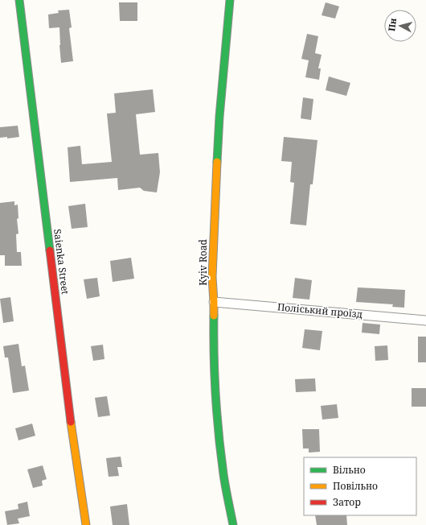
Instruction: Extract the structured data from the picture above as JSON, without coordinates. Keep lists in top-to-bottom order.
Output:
{
  "streets": {
    "street": ["Saienka Street", "Kyiv Road", "Поліський проїзд"]
  },
  "crossings": [
    ["Kyiv Road", "Поліський проїзд"]
  ],
  "legend": ["Вільно", "Повільно", "Затор"],
  "north": "left"
}
